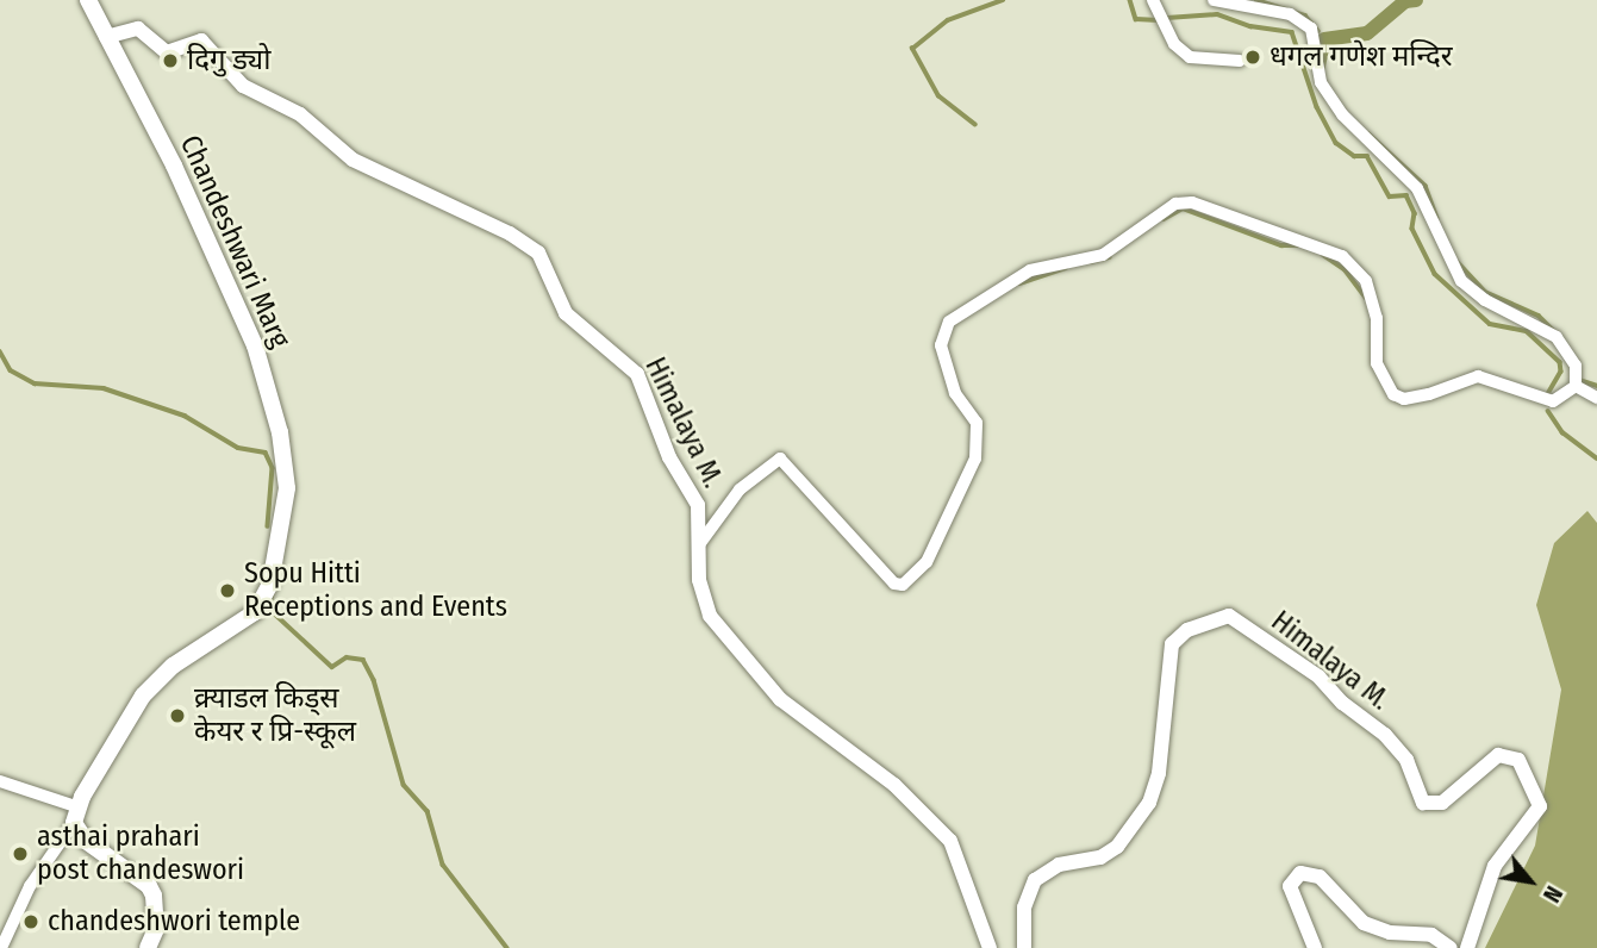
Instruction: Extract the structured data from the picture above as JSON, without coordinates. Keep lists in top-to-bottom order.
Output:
{
  "streets": {
    "main road": ["Chandeshwari Marg"],
    "street": ["Himalaya M."]
  },
  "crossings": [
    ["Chandeshwari Marg", "Himalaya M."]
  ],
  "places": [
    "धगल गणेश मन्दिर",
    "दिगु ड्यो",
    "Sopu Hitti Receptions and Events",
    "क्र्याडल किड्स केयर र प्रि-स्कूल",
    "asthai prahari post chandeswori",
    "chandeshwori temple"
  ],
  "north": "bottom right"
}
